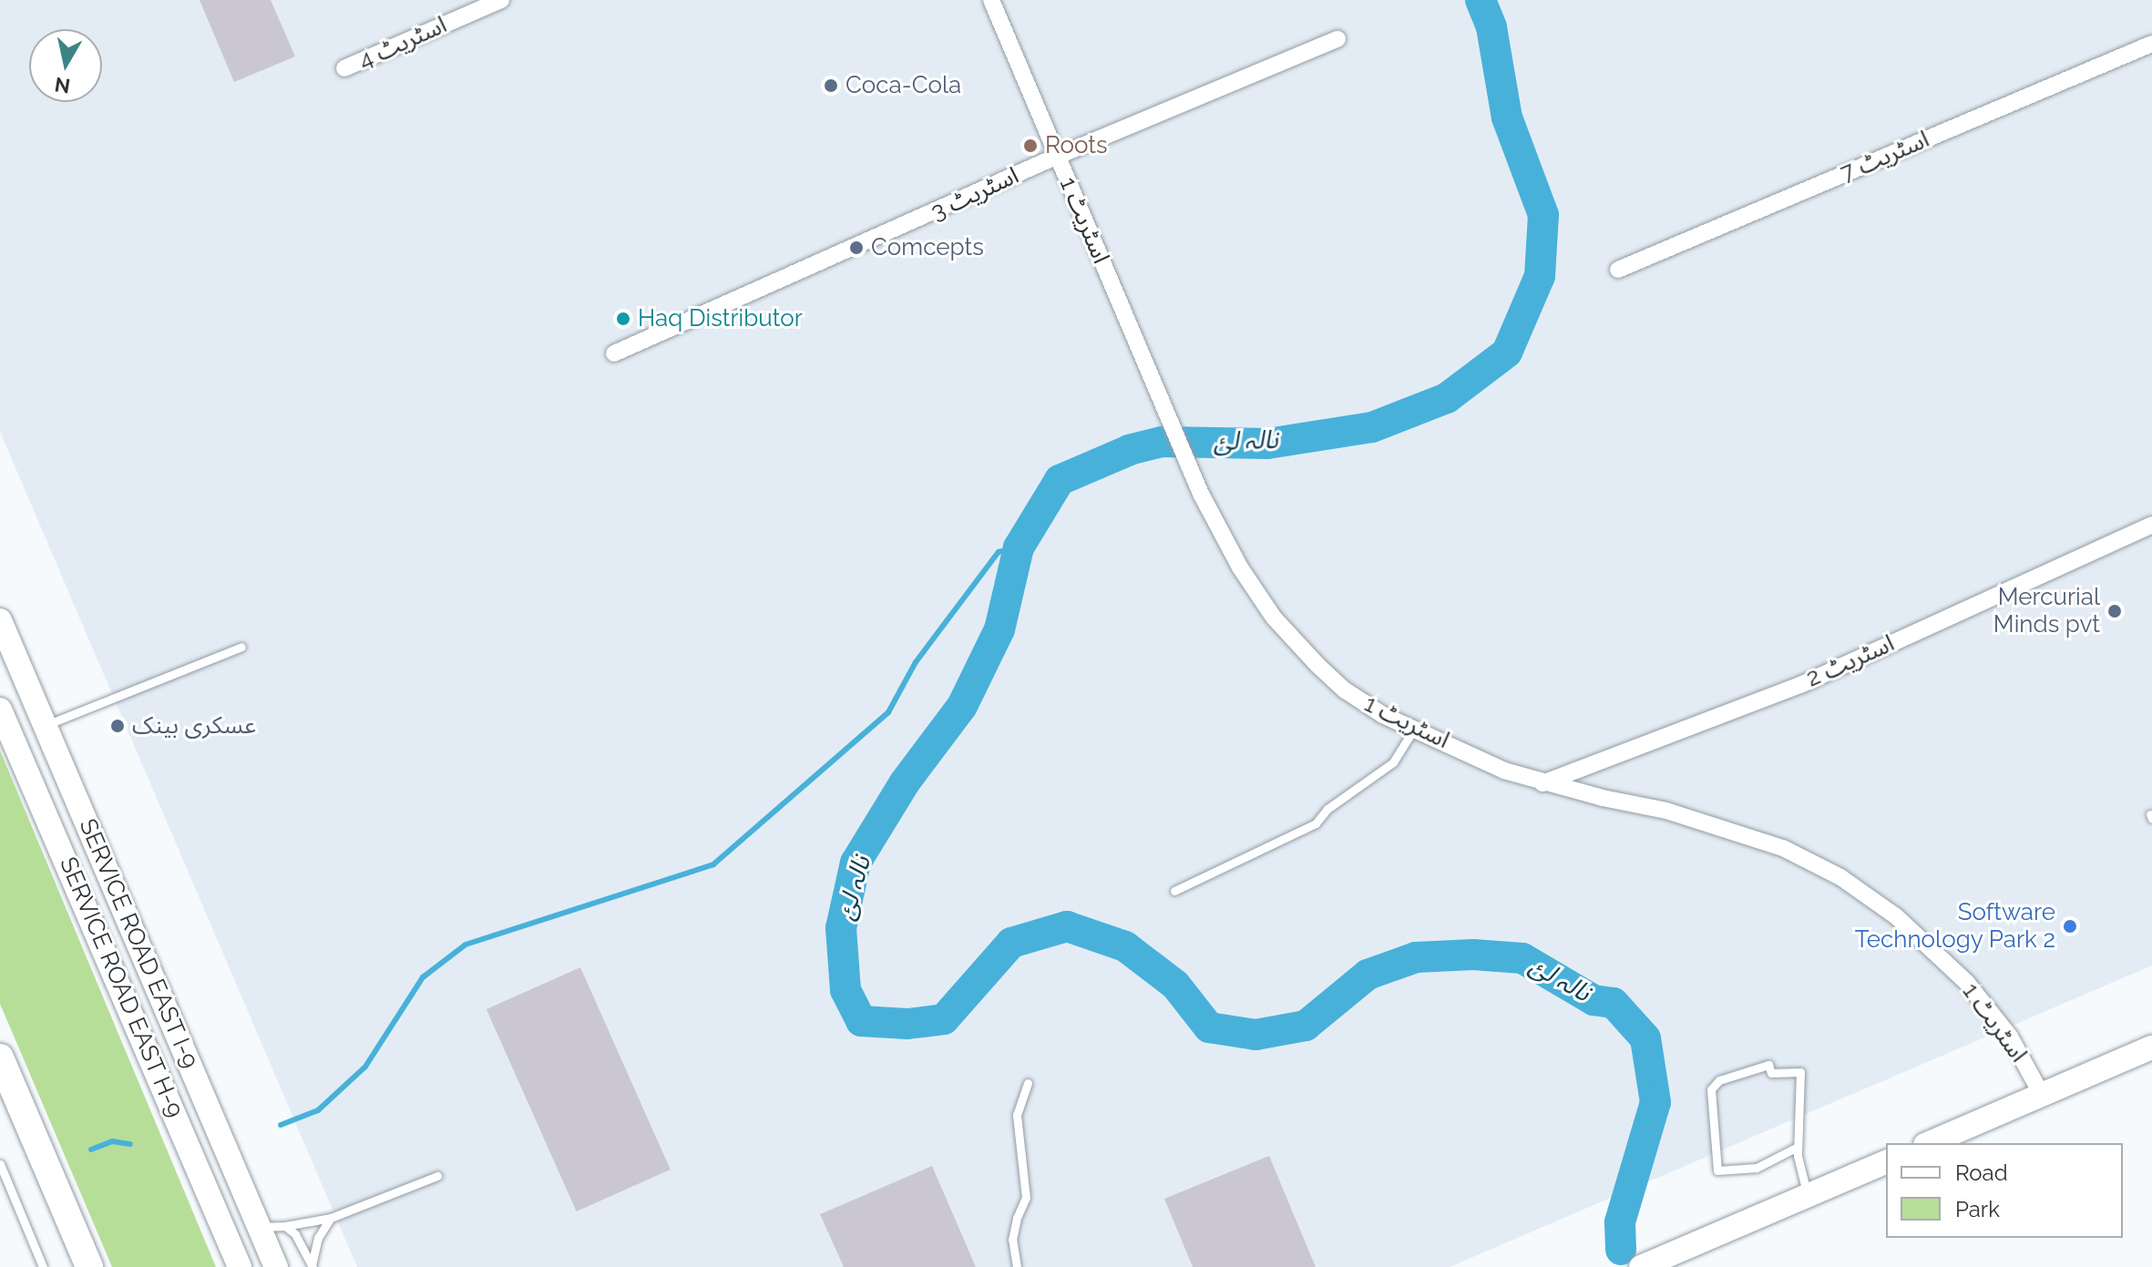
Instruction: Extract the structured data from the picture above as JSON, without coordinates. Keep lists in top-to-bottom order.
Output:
{
  "streets": {
    "main road": ["SERVICE ROAD EAST I-9", "SERVICE ROAD EAST H-9"],
    "street": [
      "اسٹریٹ 4",
      "اسٹریٹ 7",
      "اسٹریٹ 3",
      "اسٹریٹ 1",
      "اسٹریٹ 2"
    ]
  },
  "crossings": [
    ["اسٹریٹ 3", "اسٹریٹ 1"],
    ["اسٹریٹ 1", "اسٹریٹ 2"]
  ],
  "water": ["نالہ لئ"],
  "places": [
    "Coca-Cola",
    "Roots",
    "Comcepts",
    "Haq Distributor",
    "Mercurial Minds pvt",
    "عسکری بینک",
    "Software Technology Park 2"
  ],
  "legend": ["Road", "Park"],
  "north": "bottom"
}
